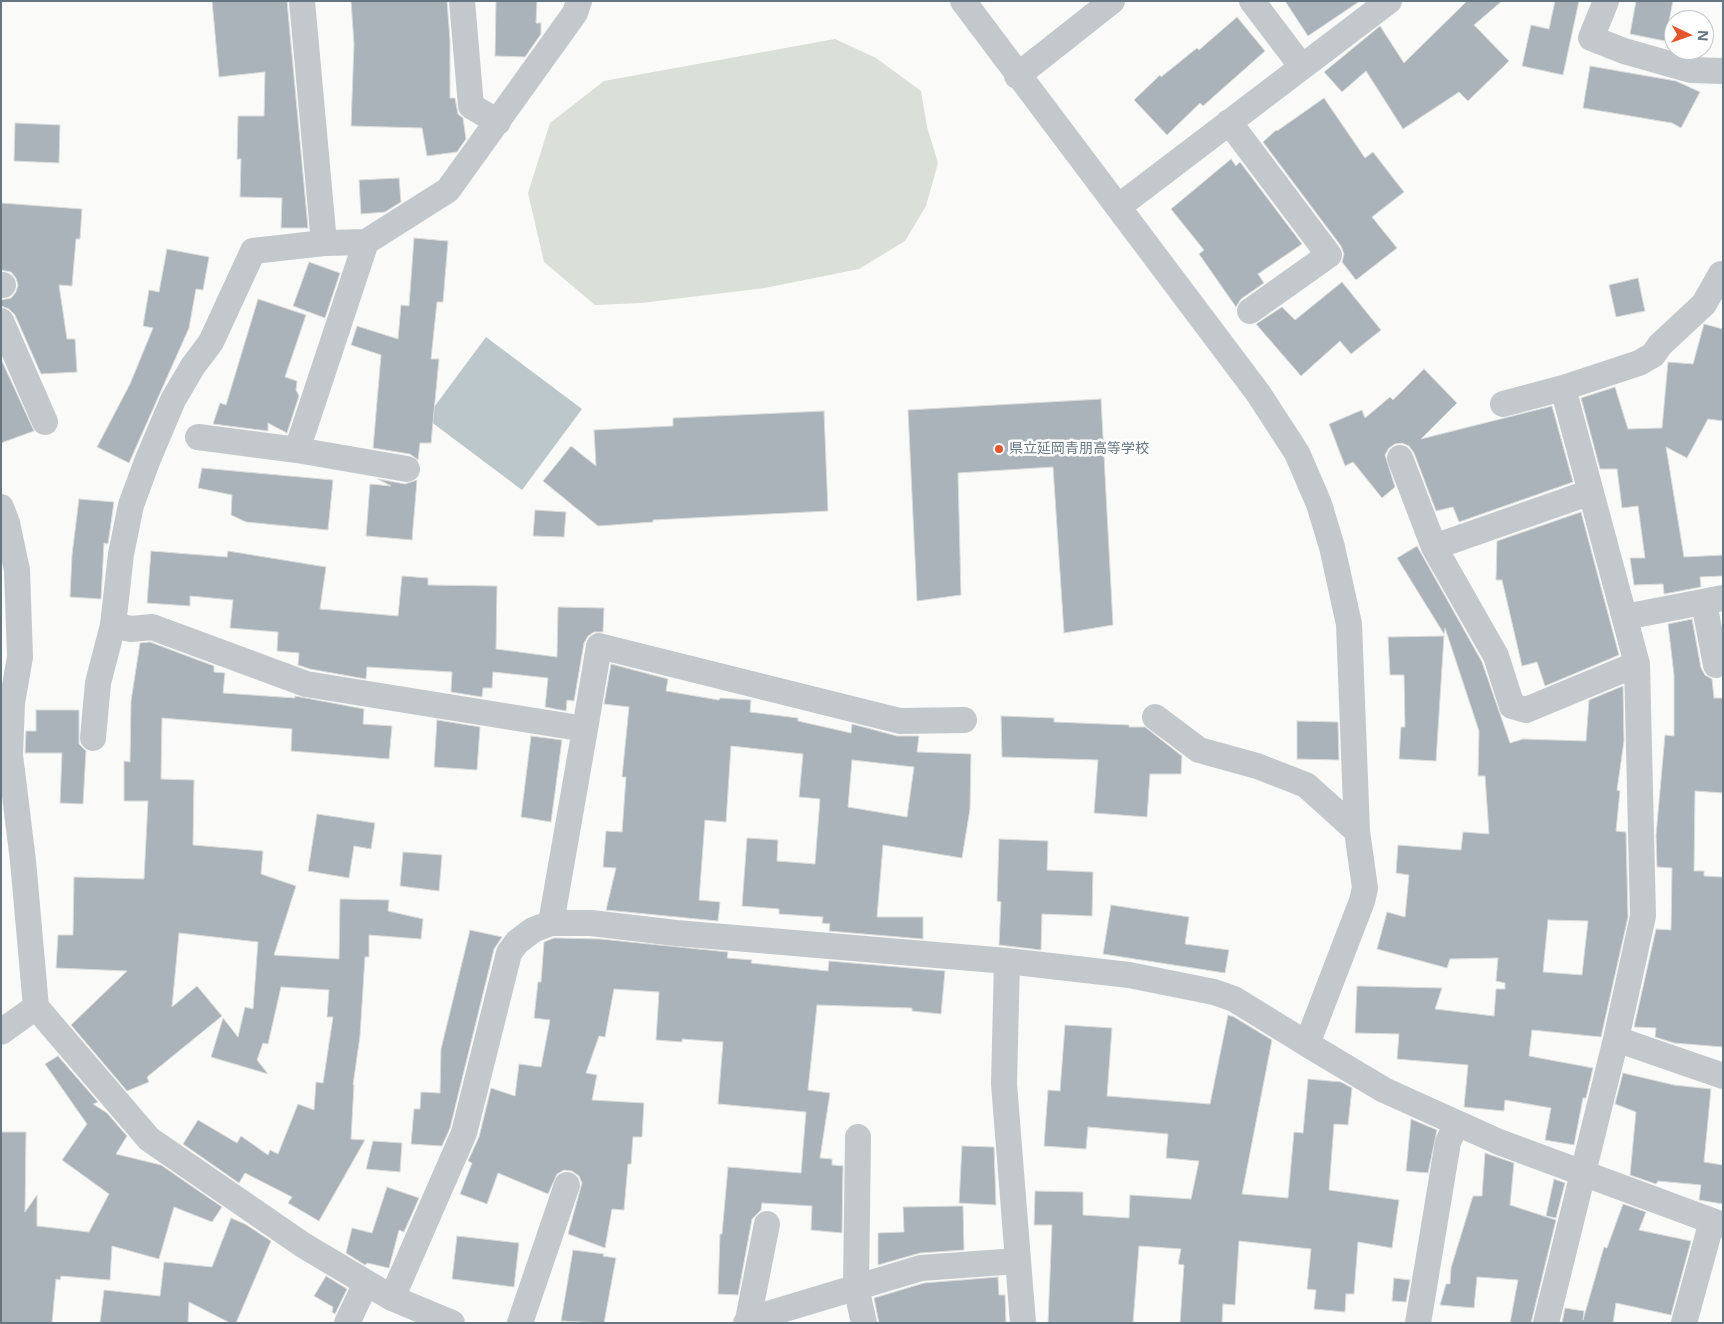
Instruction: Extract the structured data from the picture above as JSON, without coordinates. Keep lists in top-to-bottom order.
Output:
{
  "places": ["県立延岡青朋高等学校"],
  "north": "right"
}
